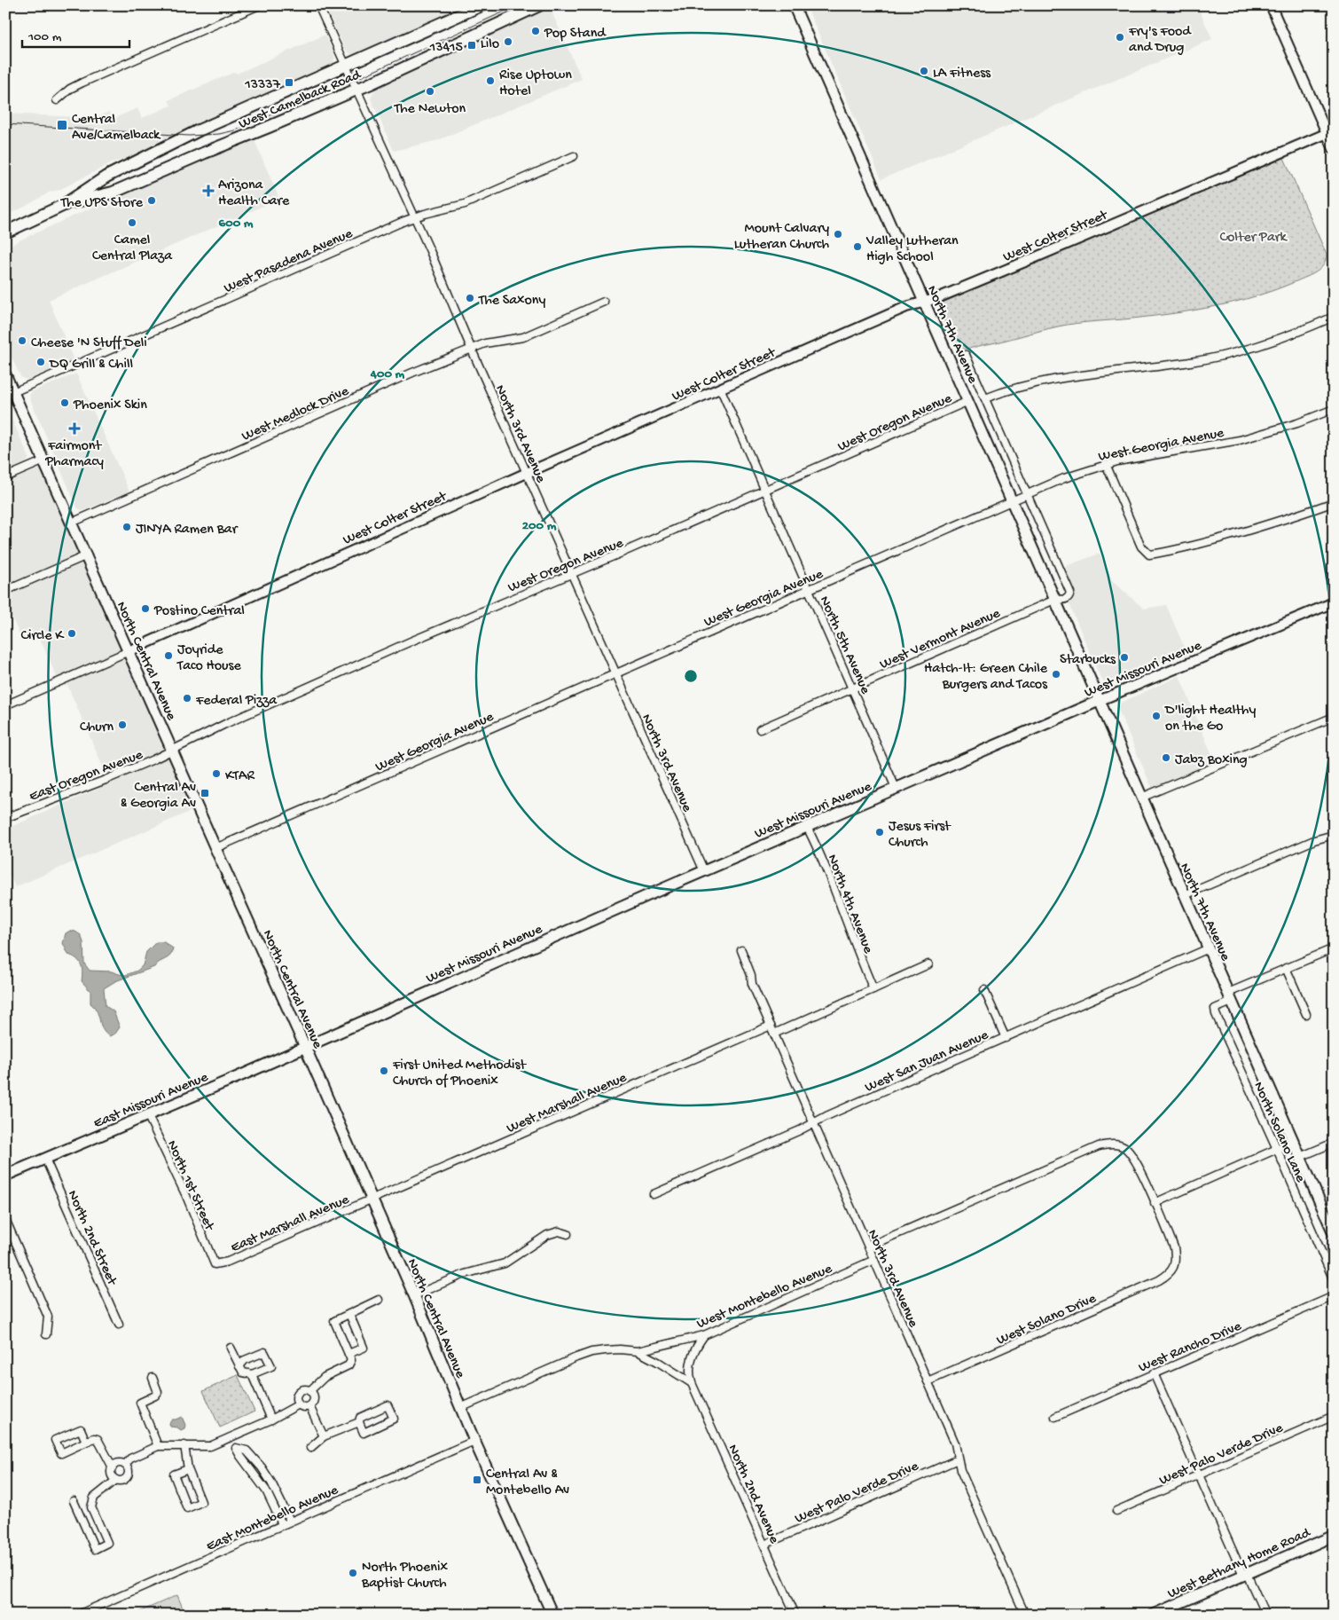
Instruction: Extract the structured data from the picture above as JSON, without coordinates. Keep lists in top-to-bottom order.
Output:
{
  "streets": {
    "main road": [
      "West Camelback Road",
      "North 7th Avenue",
      "North Central Avenue",
      "West Missouri Avenue",
      "East Missouri Avenue",
      "West Bethany Home Road"
    ],
    "street": [
      "West Colter Street",
      "West Pasadena Avenue",
      "West Medlock Drive",
      "West Oregon Avenue",
      "North 3rd Avenue",
      "West Georgia Avenue",
      "West Vermont Avenue",
      "North 5th Avenue",
      "East Oregon Avenue",
      "North 4th Avenue",
      "West San Juan Avenue",
      "West Marshall Avenue",
      "North Solano Lane",
      "North 1st Street",
      "East Marshall Avenue",
      "North 2nd Street",
      "West Montebello Avenue",
      "West Solano Drive",
      "West Rancho Drive",
      "West Palo Verde Drive",
      "North 2nd Avenue",
      "East Montebello Avenue"
    ]
  },
  "crossings": [
    ["West Camelback Road", "North 3rd Avenue"],
    ["West Colter Street", "North 7th Avenue"],
    ["West Colter Street", "North 3rd Avenue"],
    ["West Colter Street", "North 5th Avenue"],
    ["West Colter Street", "North Central Avenue"],
    ["West Pasadena Avenue", "North 3rd Avenue"],
    ["West Pasadena Avenue", "North Central Avenue"],
    ["North 7th Avenue", "West Oregon Avenue"],
    ["North 7th Avenue", "West Georgia Avenue"],
    ["North 7th Avenue", "West Vermont Avenue"],
    ["North 7th Avenue", "West Missouri Avenue"],
    ["North 7th Avenue", "West San Juan Avenue"],
    ["North 7th Avenue", "North Solano Lane"],
    ["West Medlock Drive", "North 3rd Avenue"],
    ["West Medlock Drive", "North Central Avenue"],
    ["West Oregon Avenue", "North 3rd Avenue"],
    ["West Oregon Avenue", "North 5th Avenue"],
    ["West Oregon Avenue", "North Central Avenue"],
    ["West Oregon Avenue", "East Oregon Avenue"],
    ["North 3rd Avenue", "West Georgia Avenue"],
    ["North 3rd Avenue", "West Missouri Avenue"],
    ["North 3rd Avenue", "West San Juan Avenue"],
    ["North 3rd Avenue", "West Marshall Avenue"],
    ["North 3rd Avenue", "West Montebello Avenue"],
    ["North 3rd Avenue", "West Solano Drive"],
    ["North 3rd Avenue", "West Palo Verde Drive"],
    ["West Georgia Avenue", "North 5th Avenue"],
    ["West Georgia Avenue", "North Central Avenue"],
    ["West Vermont Avenue", "North 5th Avenue"],
    ["North 5th Avenue", "West Missouri Avenue"],
    ["North Central Avenue", "West Missouri Avenue"],
    ["North Central Avenue", "East Oregon Avenue"],
    ["North Central Avenue", "East Missouri Avenue"],
    ["North Central Avenue", "West Marshall Avenue"],
    ["North Central Avenue", "East Marshall Avenue"],
    ["North Central Avenue", "West Montebello Avenue"],
    ["North Central Avenue", "East Montebello Avenue"],
    ["West Missouri Avenue", "North 4th Avenue"],
    ["West Missouri Avenue", "East Missouri Avenue"],
    ["East Missouri Avenue", "North 1st Street"],
    ["East Missouri Avenue", "North 2nd Street"],
    ["West Marshall Avenue", "East Marshall Avenue"],
    ["North 1st Street", "East Marshall Avenue"],
    ["West Montebello Avenue", "North 2nd Avenue"],
    ["West Palo Verde Drive", "North 2nd Avenue"]
  ],
  "parks": ["Colter Park"],
  "places": {
    "other": [
      "Pop Stand",
      "Fry's Food and Drug",
      "Lilo",
      "LA Fitness",
      "Rise Uptown Hotel",
      "The Newton",
      "The UPS Store",
      "Camel Central Plaza",
      "Mount Calvary Lutheran Church",
      "Valley Lutheran High School",
      "The Saxony",
      "Cheese 'N Stuff Deli",
      "DQ Grill & Chill",
      "Phoenix Skin",
      "JINYA Ramen Bar",
      "Postino Central",
      "Circle K",
      "Joyride Taco House",
      "Starbucks",
      "Hatch-It: Green Chile Burgers and Tacos",
      "Federal Pizza",
      "D'light Healthy on the Go",
      "Churn",
      "Jabz Boxing",
      "KTAR",
      "Jesus First Church",
      "First United Methodist Church of Phoenix",
      "North Phoenix Baptist Church"
    ],
    "transit": [
      "13415",
      "13337",
      "Central Ave/Camelback",
      "Central Av & Georgia Av",
      "Central Av & Montebello Av"
    ],
    "health": ["Arizona Health Care", "Fairmont Pharmacy"]
  },
  "scale_bar": "100 m",
  "rings": ["600 m", "400 m", "200 m"]
}
